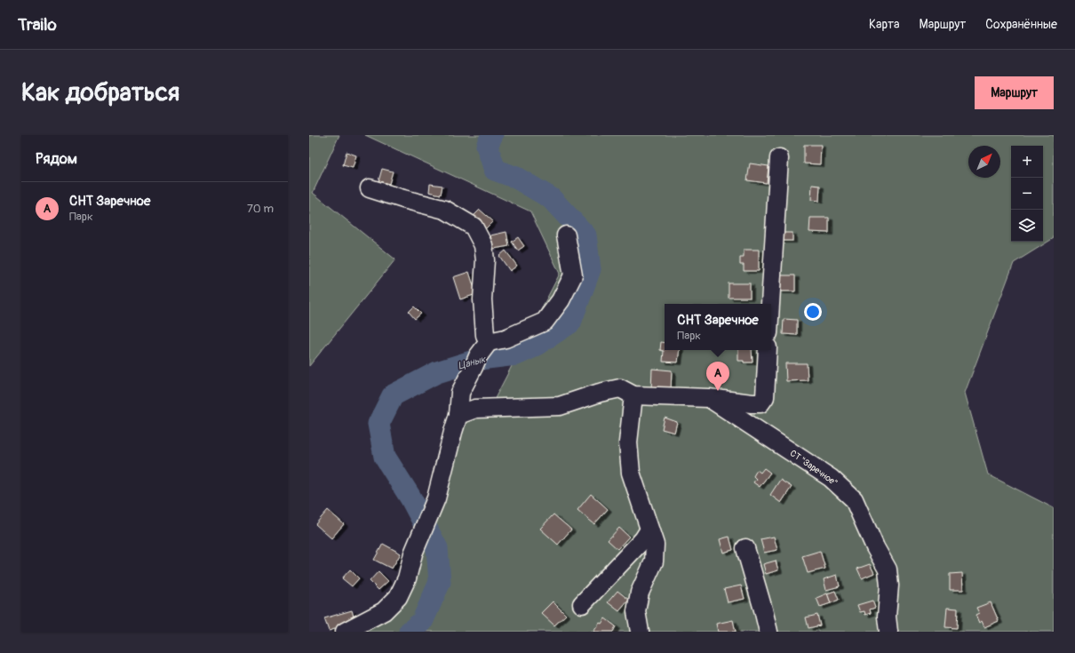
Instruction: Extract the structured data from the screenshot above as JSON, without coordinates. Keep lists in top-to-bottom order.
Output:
{
  "streets": {
    "lane": ["СТ \"Заречное\""]
  },
  "water": ["Цанык"],
  "north": "top right",
  "page": {
    "header": "Trailo",
    "nav": ["Карта", "Маршрут", "Сохранённые"],
    "buttons": "Маршрут",
    "title": "Как добраться",
    "heading": "Рядом",
    "map_buttons": ["+", "−"],
    "list": [
      {
        "mark": "A",
        "name": "СНТ Заречное",
        "note": "Парк",
        "value": "70 m"
      }
    ],
    "popup": ["СНТ Заречное", "Парк"],
    "pins": "A"
  }
}
